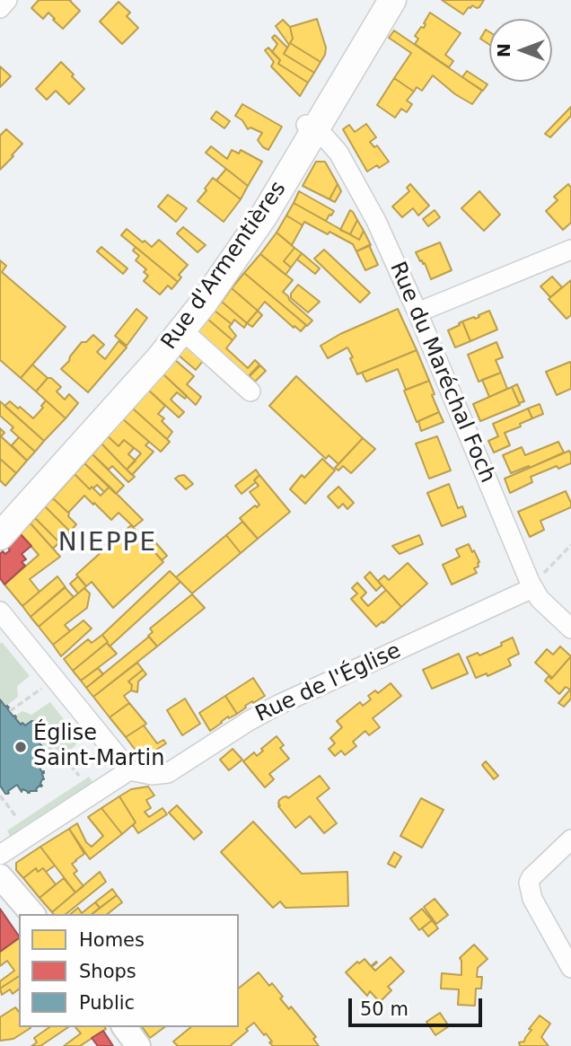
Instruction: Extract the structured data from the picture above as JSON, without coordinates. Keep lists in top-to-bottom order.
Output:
{
  "streets": {
    "main road": ["Rue d'Armentières"],
    "street": ["Rue du Maréchal Foch", "Rue de l'Église"]
  },
  "crossings": [
    ["Rue d'Armentières", "Rue du Maréchal Foch"],
    ["Rue du Maréchal Foch", "Rue de l'Église"]
  ],
  "districts": ["NIEPPE"],
  "places": ["Église Saint-Martin"],
  "legend": ["Homes", "Shops", "Public"],
  "scale_bar": "50 m",
  "north": "left"
}
